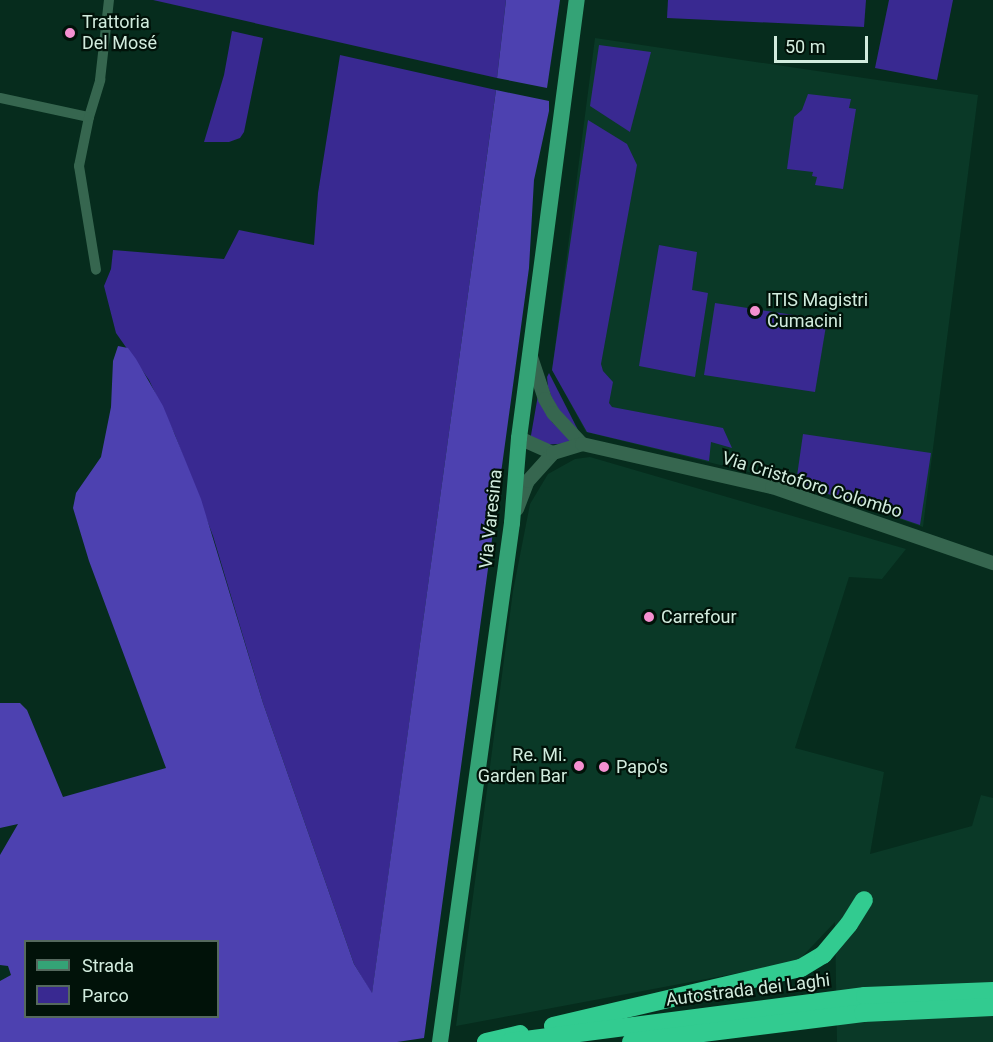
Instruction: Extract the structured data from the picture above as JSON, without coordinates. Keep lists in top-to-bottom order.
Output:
{
  "streets": {
    "highway": ["Autostrada dei Laghi"],
    "main road": ["Via Varesina"],
    "street": ["Via Cristoforo Colombo"]
  },
  "places": [
    "Trattoria Del Mosé",
    "ITIS Magistri Cumacini",
    "Carrefour",
    "Re. Mi. Garden Bar",
    "Papo's"
  ],
  "legend": ["Strada", "Parco"],
  "scale_bar": "50 m"
}
